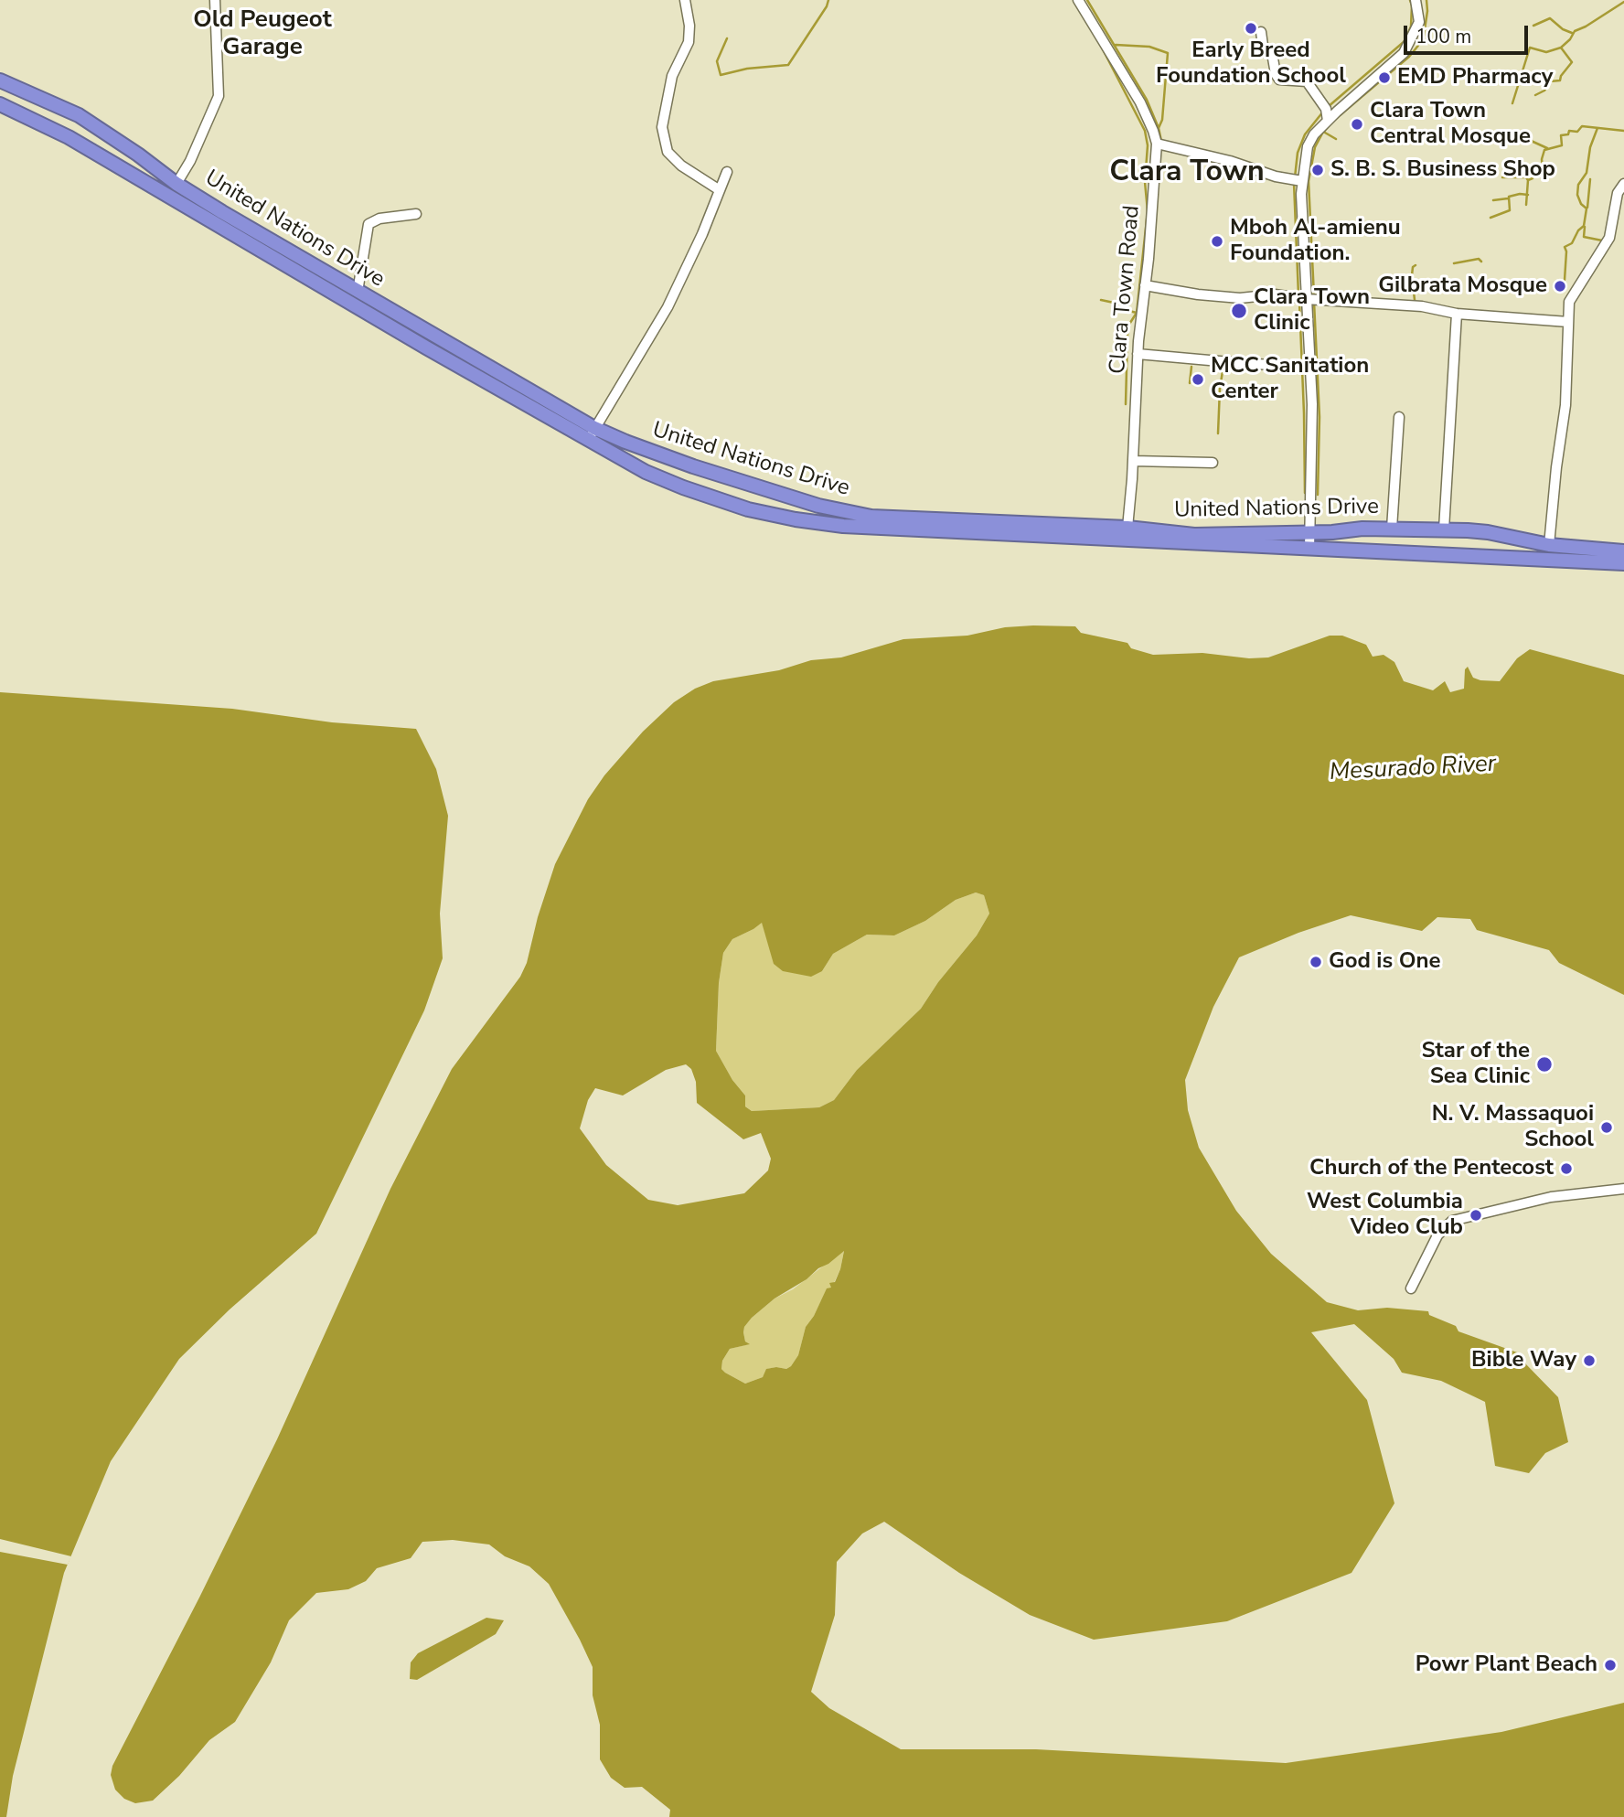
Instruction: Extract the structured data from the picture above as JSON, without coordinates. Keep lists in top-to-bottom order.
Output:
{
  "streets": {
    "highway": ["United Nations Drive"],
    "street": ["Clara Town Road"]
  },
  "crossings": [
    ["United Nations Drive", "Clara Town Road"]
  ],
  "districts": ["Old Peugeot Garage", "Clara Town"],
  "water": ["Mesurado River"],
  "places": [
    "Early Breed Foundation School",
    "EMD Pharmacy",
    "Clara Town Central Mosque",
    "S. B. S. Business Shop",
    "Mboh Al-amienu Foundation.",
    "Gilbrata Mosque",
    "Clara Town Clinic",
    "MCC Sanitation Center",
    "God is One",
    "Star of the Sea Clinic",
    "N. V. Massaquoi School",
    "Church of the Pentecost",
    "West Columbia Video Club",
    "Bible Way",
    "Powr Plant Beach"
  ],
  "scale_bar": "100 m"
}
